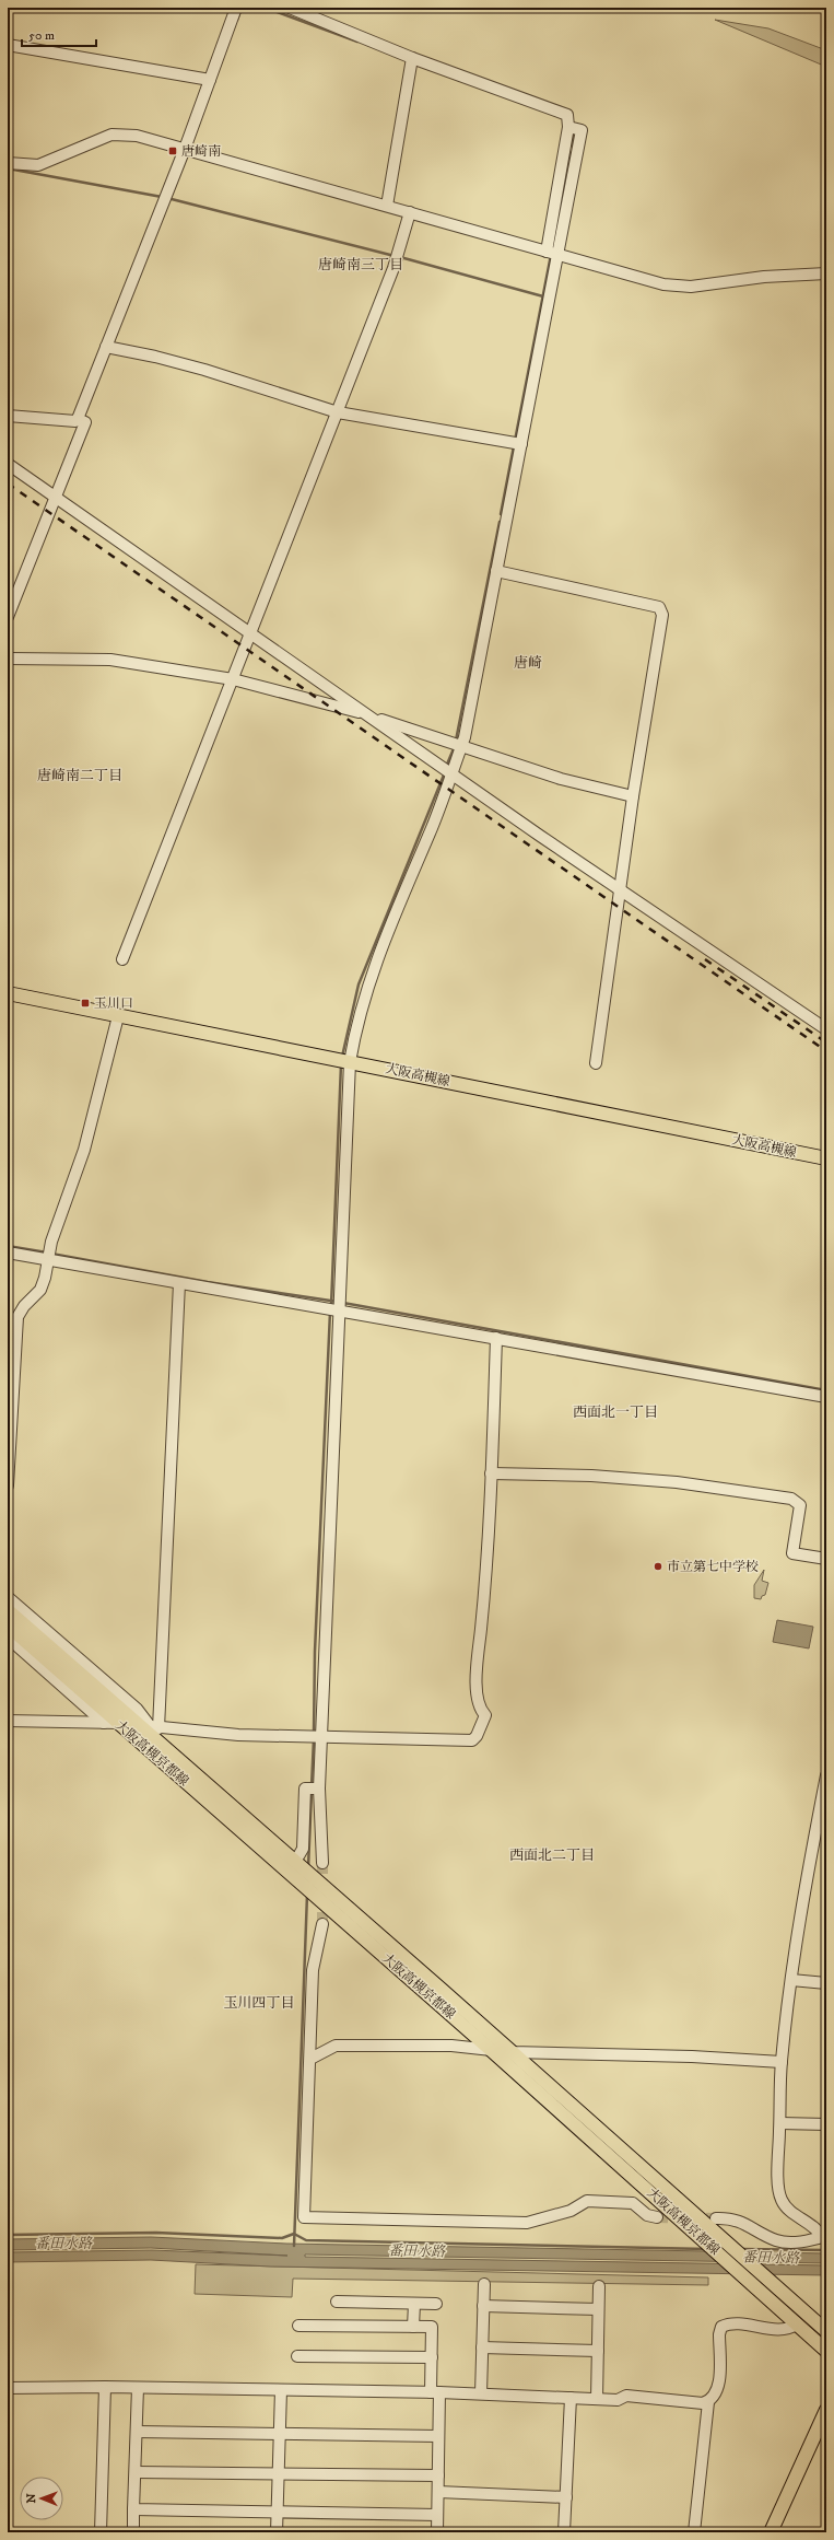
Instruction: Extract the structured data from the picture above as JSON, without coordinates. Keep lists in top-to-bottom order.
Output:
{
  "streets": {
    "main road": ["大阪高槻線", "大阪高槻京都線"]
  },
  "districts": [
    "唐崎南三丁目",
    "唐崎",
    "唐崎南二丁目",
    "西面北一丁目",
    "西面北二丁目",
    "玉川四丁目"
  ],
  "water": ["番田水路"],
  "places": {
    "transit": ["唐崎南", "玉川口"],
    "other": ["市立第七中学校"]
  },
  "scale_bar": "50 m",
  "north": "left"
}
